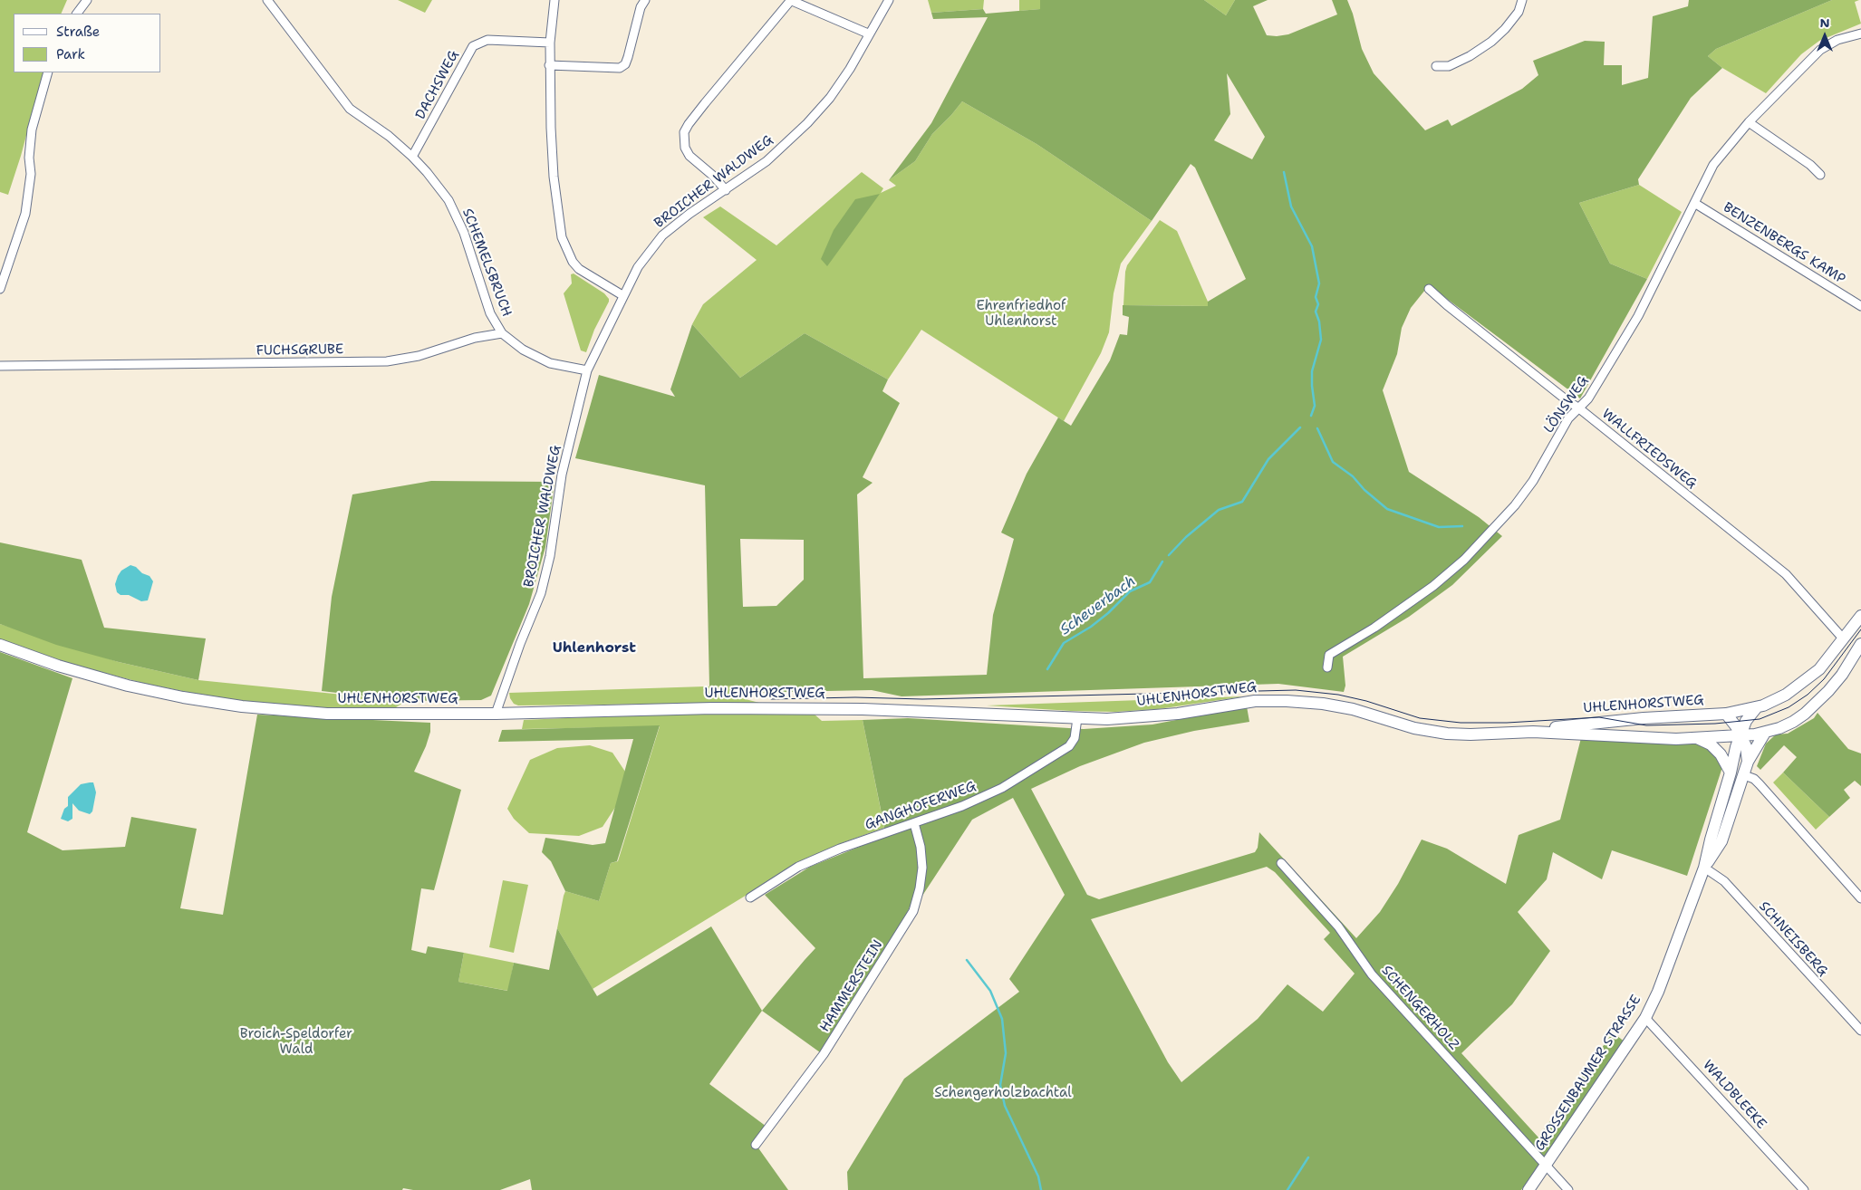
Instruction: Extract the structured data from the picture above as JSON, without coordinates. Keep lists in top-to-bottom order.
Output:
{
  "streets": {
    "main road": ["UHLENHORSTWEG", "GROSSENBAUMER STRASSE"],
    "street": [
      "DACHSWEG",
      "BROICHER WALDWEG",
      "BENZENBERGS KAMP",
      "SCHEMELSBRUCH",
      "FUCHSGRUBE",
      "LÖNSWEG",
      "WALLFRIEDSWEG",
      "GANGHOFERWEG",
      "SCHNEISBERG",
      "HAMMERSTEIN",
      "SCHENGERHOLZ",
      "WALDBLEEKE"
    ]
  },
  "crossings": [
    ["DACHSWEG", "SCHEMELSBRUCH"],
    ["BROICHER WALDWEG", "UHLENHORSTWEG"],
    ["BENZENBERGS KAMP", "LÖNSWEG"],
    ["SCHEMELSBRUCH", "FUCHSGRUBE"],
    ["LÖNSWEG", "WALLFRIEDSWEG"],
    ["UHLENHORSTWEG", "GANGHOFERWEG"],
    ["UHLENHORSTWEG", "GROSSENBAUMER STRASSE"],
    ["GANGHOFERWEG", "HAMMERSTEIN"],
    ["SCHNEISBERG", "GROSSENBAUMER STRASSE"],
    ["SCHENGERHOLZ", "GROSSENBAUMER STRASSE"],
    ["GROSSENBAUMER STRASSE", "WALDBLEEKE"]
  ],
  "districts": ["Uhlenhorst"],
  "water": ["Scheuerbach"],
  "parks": ["Ehrenfriedhof Uhlenhorst", "Broich-Speldorfer Wald", "Schengerholzbachtal"],
  "legend": ["Straße", "Park"],
  "north": "top"
}
